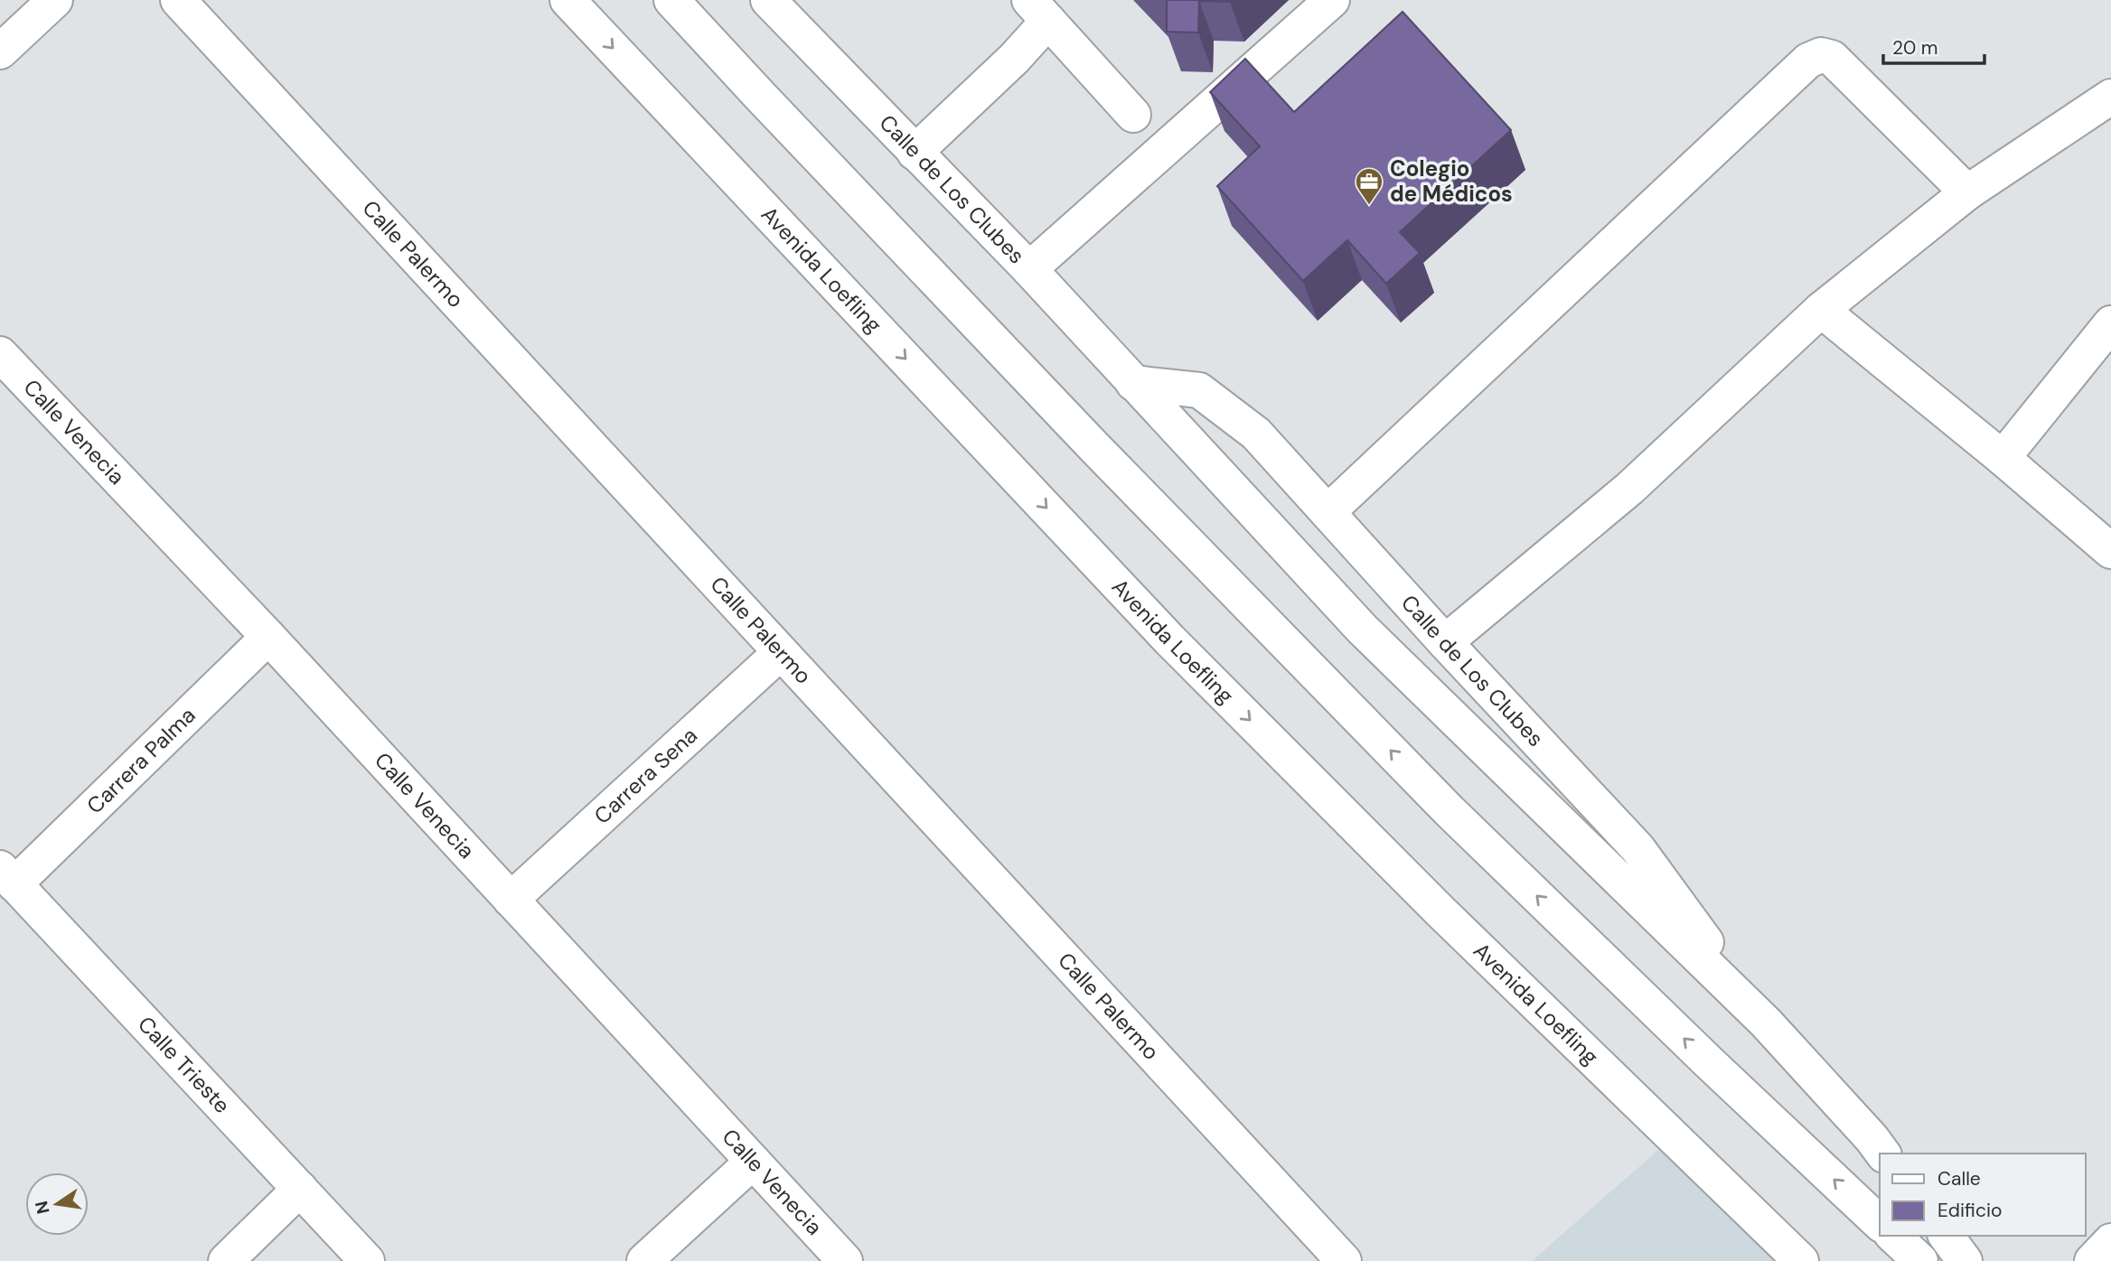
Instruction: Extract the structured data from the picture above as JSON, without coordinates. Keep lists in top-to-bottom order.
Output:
{
  "streets": {
    "street": [
      "Calle de Los Clubes",
      "Calle Palermo",
      "Avenida Loefling",
      "Calle Venecia",
      "Carrera Palma",
      "Carrera Sena",
      "Calle Trieste"
    ]
  },
  "crossings": [
    ["Calle Palermo", "Carrera Sena"],
    ["Calle Venecia", "Carrera Palma"],
    ["Calle Venecia", "Carrera Sena"],
    ["Carrera Palma", "Calle Trieste"]
  ],
  "places": {
    "office": ["Colegio de Médicos"]
  },
  "legend": ["Calle", "Edificio"],
  "scale_bar": "20 m",
  "north": "left"
}
